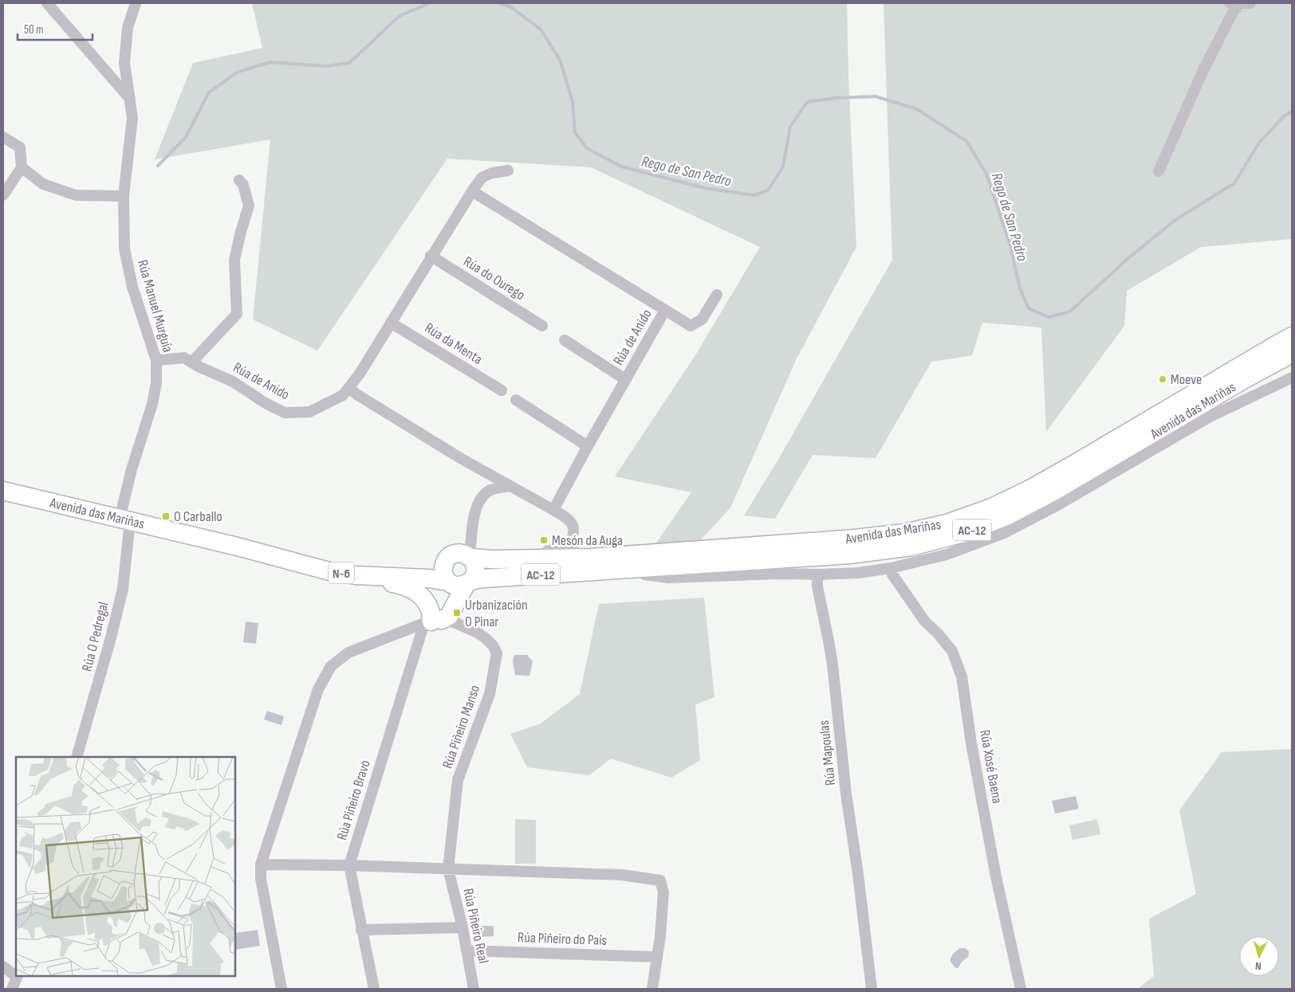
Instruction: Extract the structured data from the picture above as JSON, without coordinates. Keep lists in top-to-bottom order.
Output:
{
  "streets": {
    "highway": ["Avenida das Mariñas", "AC-12", "N-6"],
    "street": [
      "Rúa do Ourego",
      "Rúa Manuel Murguía",
      "Rúa de Anido",
      "Rúa da Menta",
      "Rúa O Pedregal",
      "Rúa Piñeiro Manso",
      "Rúa Mapoulas",
      "Rúa Xosé Baena",
      "Rúa Piñeiro Bravo",
      "Rúa Piñeiro Real",
      "Rúa Piñeiro do País"
    ]
  },
  "crossings": [
    ["Rúa do Ourego", "Rúa de Anido"],
    ["Rúa Manuel Murguía", "Rúa de Anido"],
    ["Rúa Manuel Murguía", "Avenida das Mariñas"],
    ["Rúa Manuel Murguía", "Rúa O Pedregal"],
    ["Rúa de Anido", "Rúa da Menta"],
    ["Avenida das Mariñas", "AC-12"],
    ["Avenida das Mariñas", "Rúa O Pedregal"],
    ["Avenida das Mariñas", "Rúa Mapoulas"],
    ["Avenida das Mariñas", "Rúa Xosé Baena"],
    ["Rúa Piñeiro Manso", "Rúa Piñeiro Bravo"],
    ["Rúa Piñeiro Manso", "Rúa Piñeiro Real"],
    ["Rúa Piñeiro Real", "Rúa Piñeiro do País"]
  ],
  "water": ["Rego de San Pedro"],
  "places": {
    "other": ["Moeve"],
    "transit": ["O Carballo", "Mesón da Auga", "Urbanización O Pinar"]
  },
  "scale_bar": "50 m",
  "north": "bottom"
}
